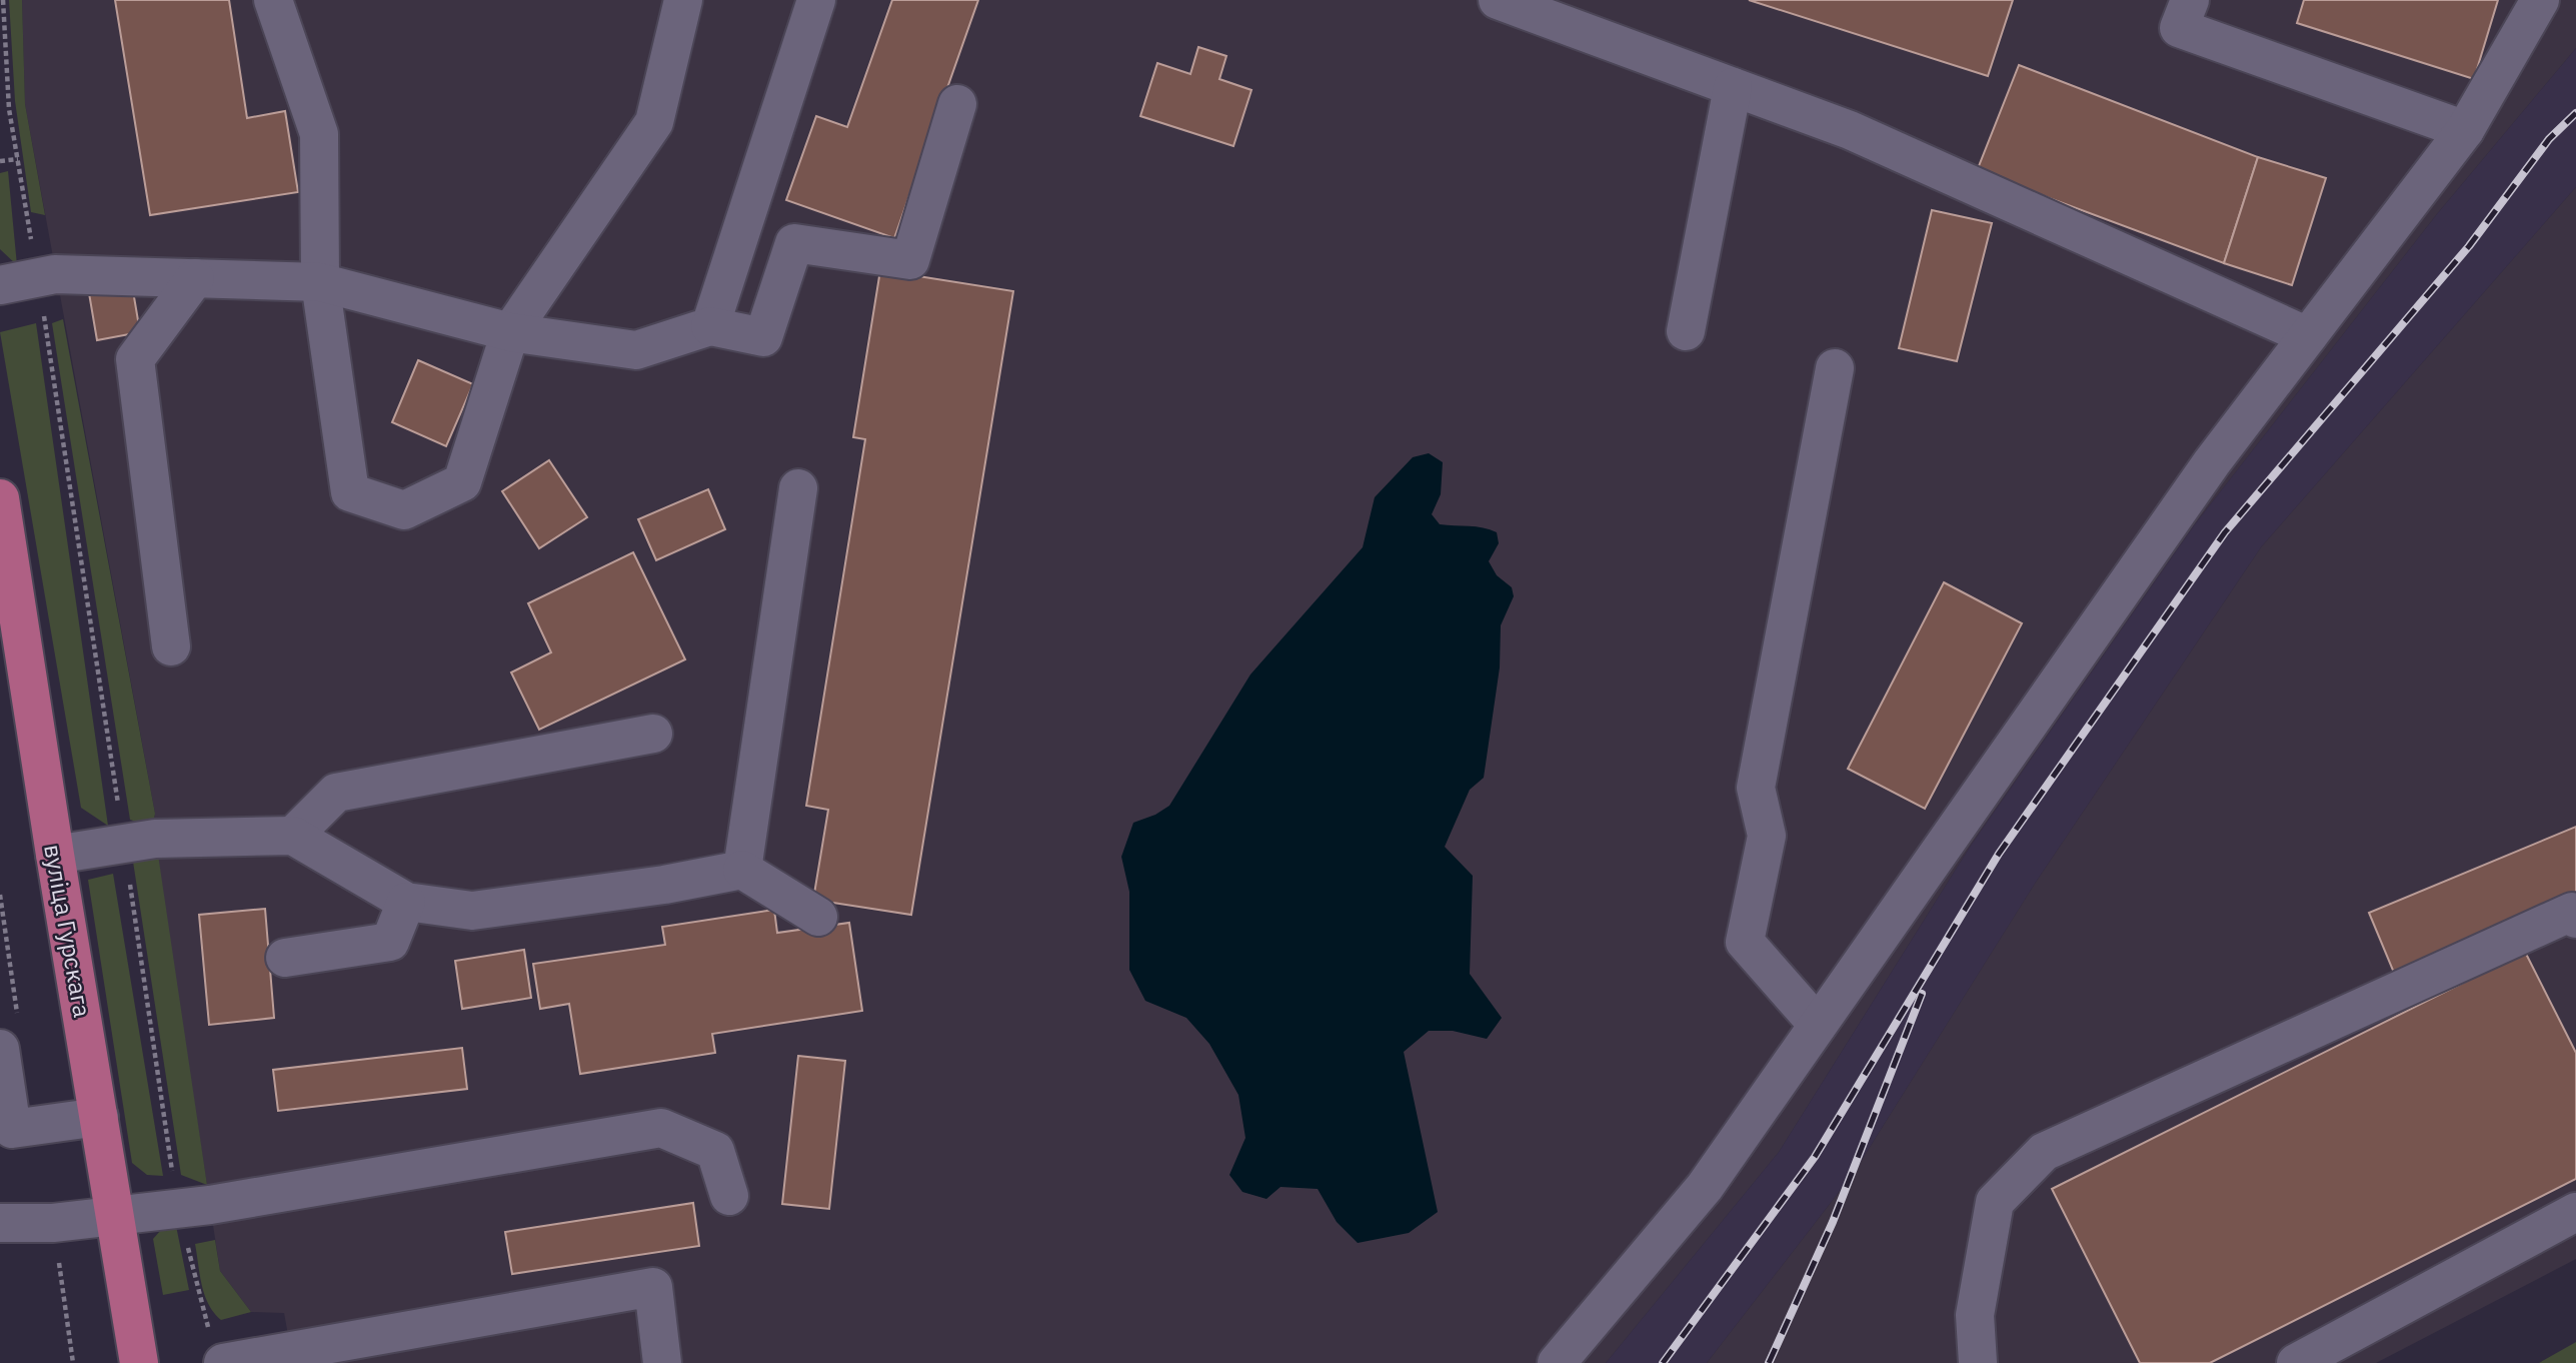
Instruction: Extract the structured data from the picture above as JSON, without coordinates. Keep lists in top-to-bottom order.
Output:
{
  "streets": {
    "main road": ["вуліца Гурскага"]
  }
}
